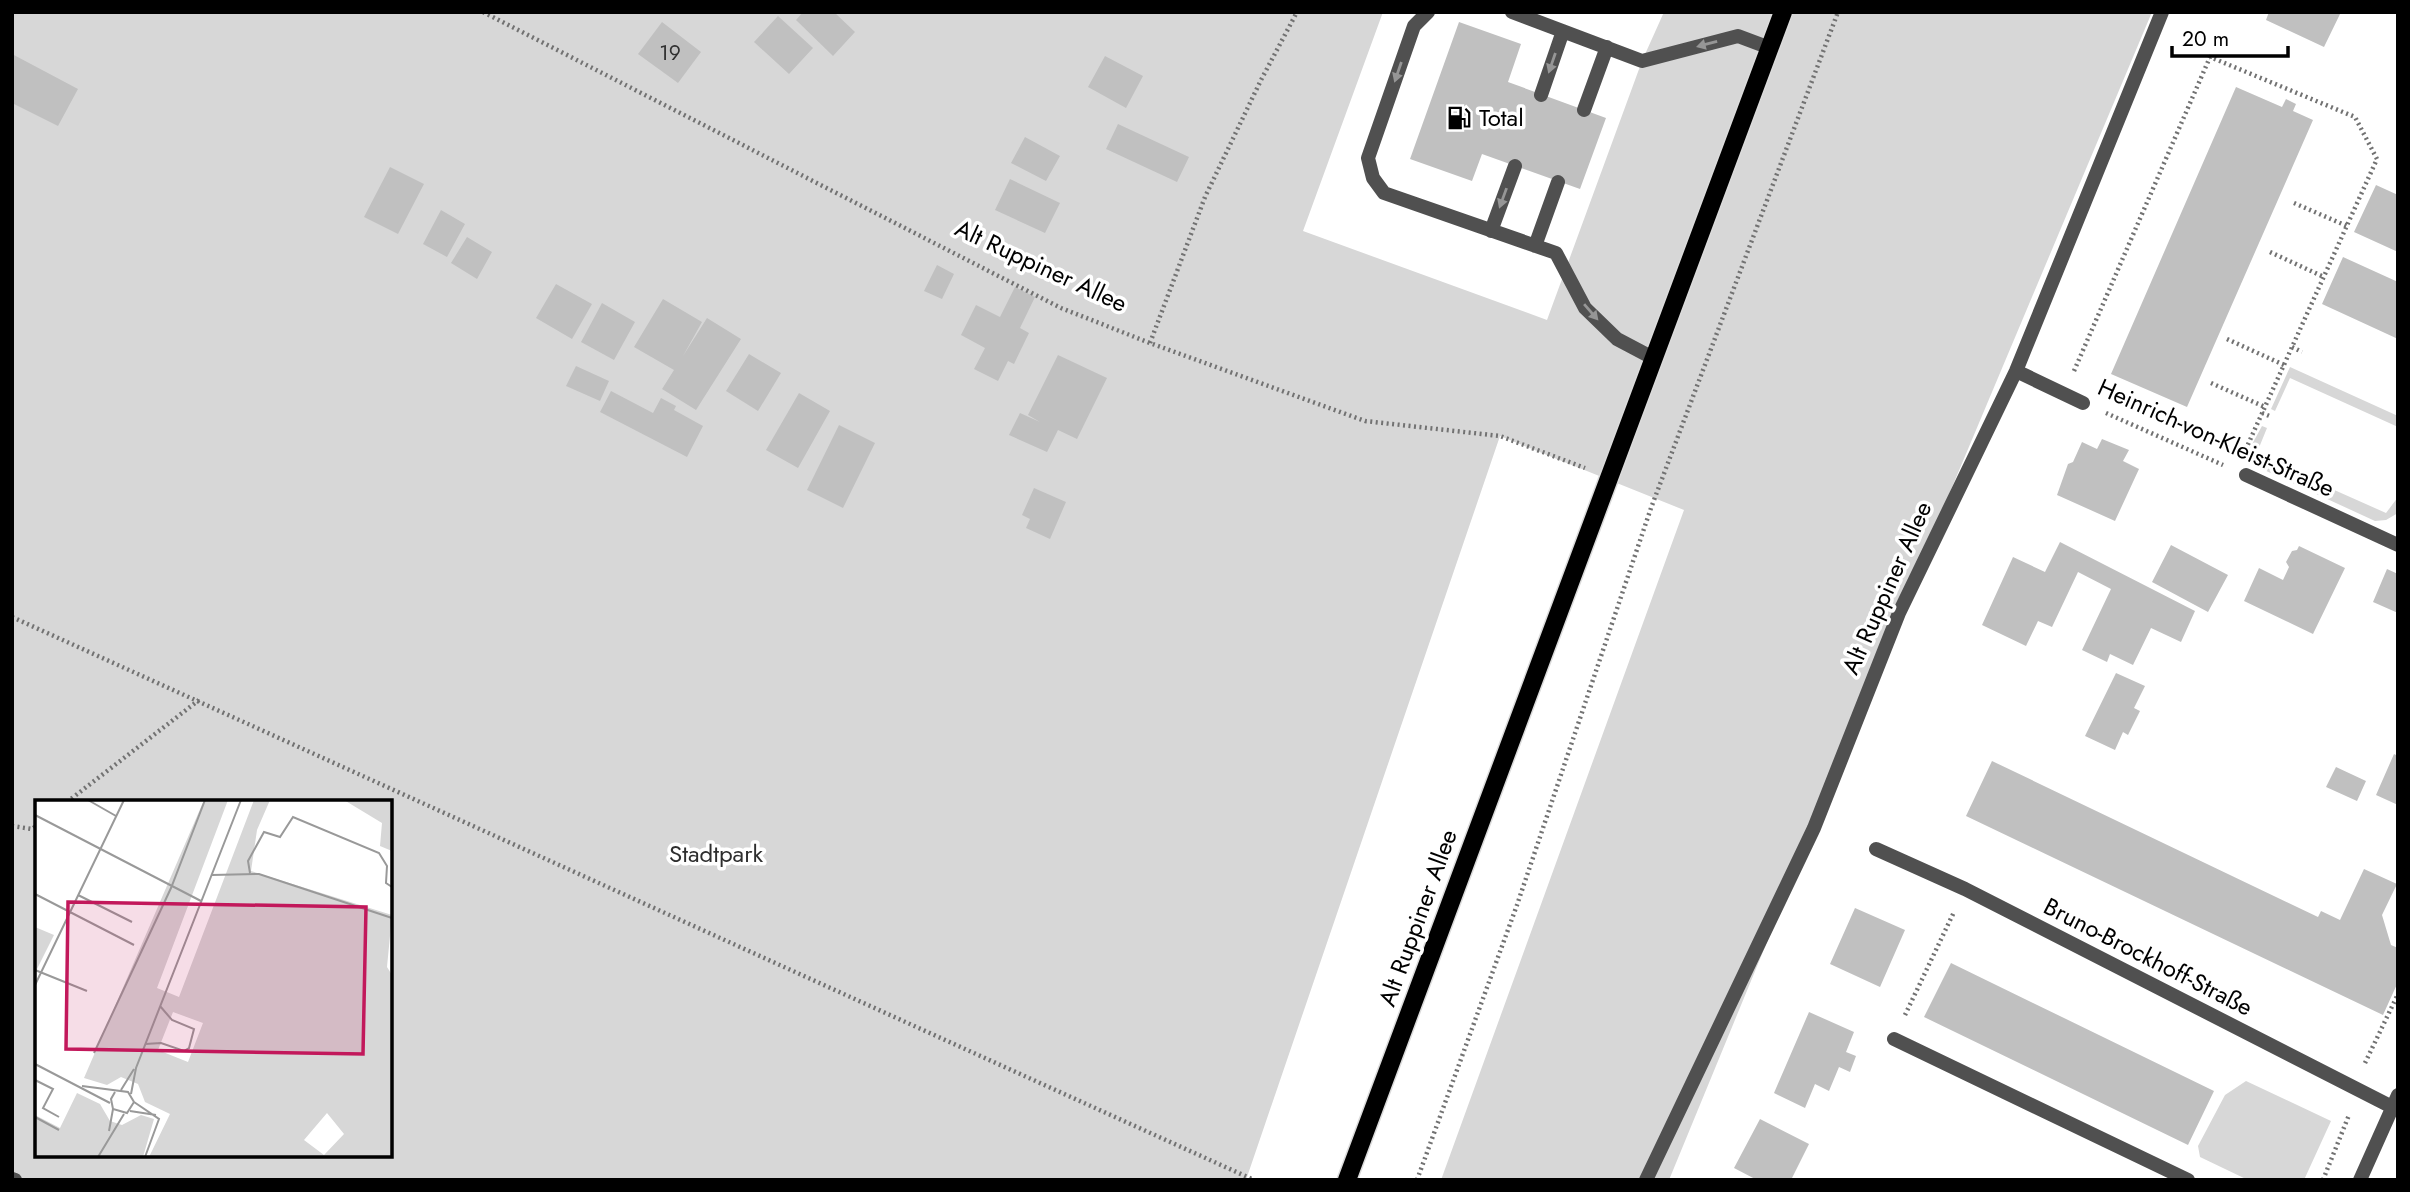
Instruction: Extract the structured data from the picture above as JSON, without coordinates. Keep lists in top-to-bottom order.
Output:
{
  "streets": {
    "main road": ["Alt Ruppiner Allee"],
    "street": ["Heinrich-von-Kleist-Straße", "Bruno-Brockhoff-Straße"]
  },
  "crossings": [
    ["Alt Ruppiner Allee", "Heinrich-von-Kleist-Straße"]
  ],
  "parks": ["Stadtpark"],
  "places": {
    "fuel station": ["Total"]
  },
  "house_numbers": ["19"],
  "scale_bar": "20 m"
}
